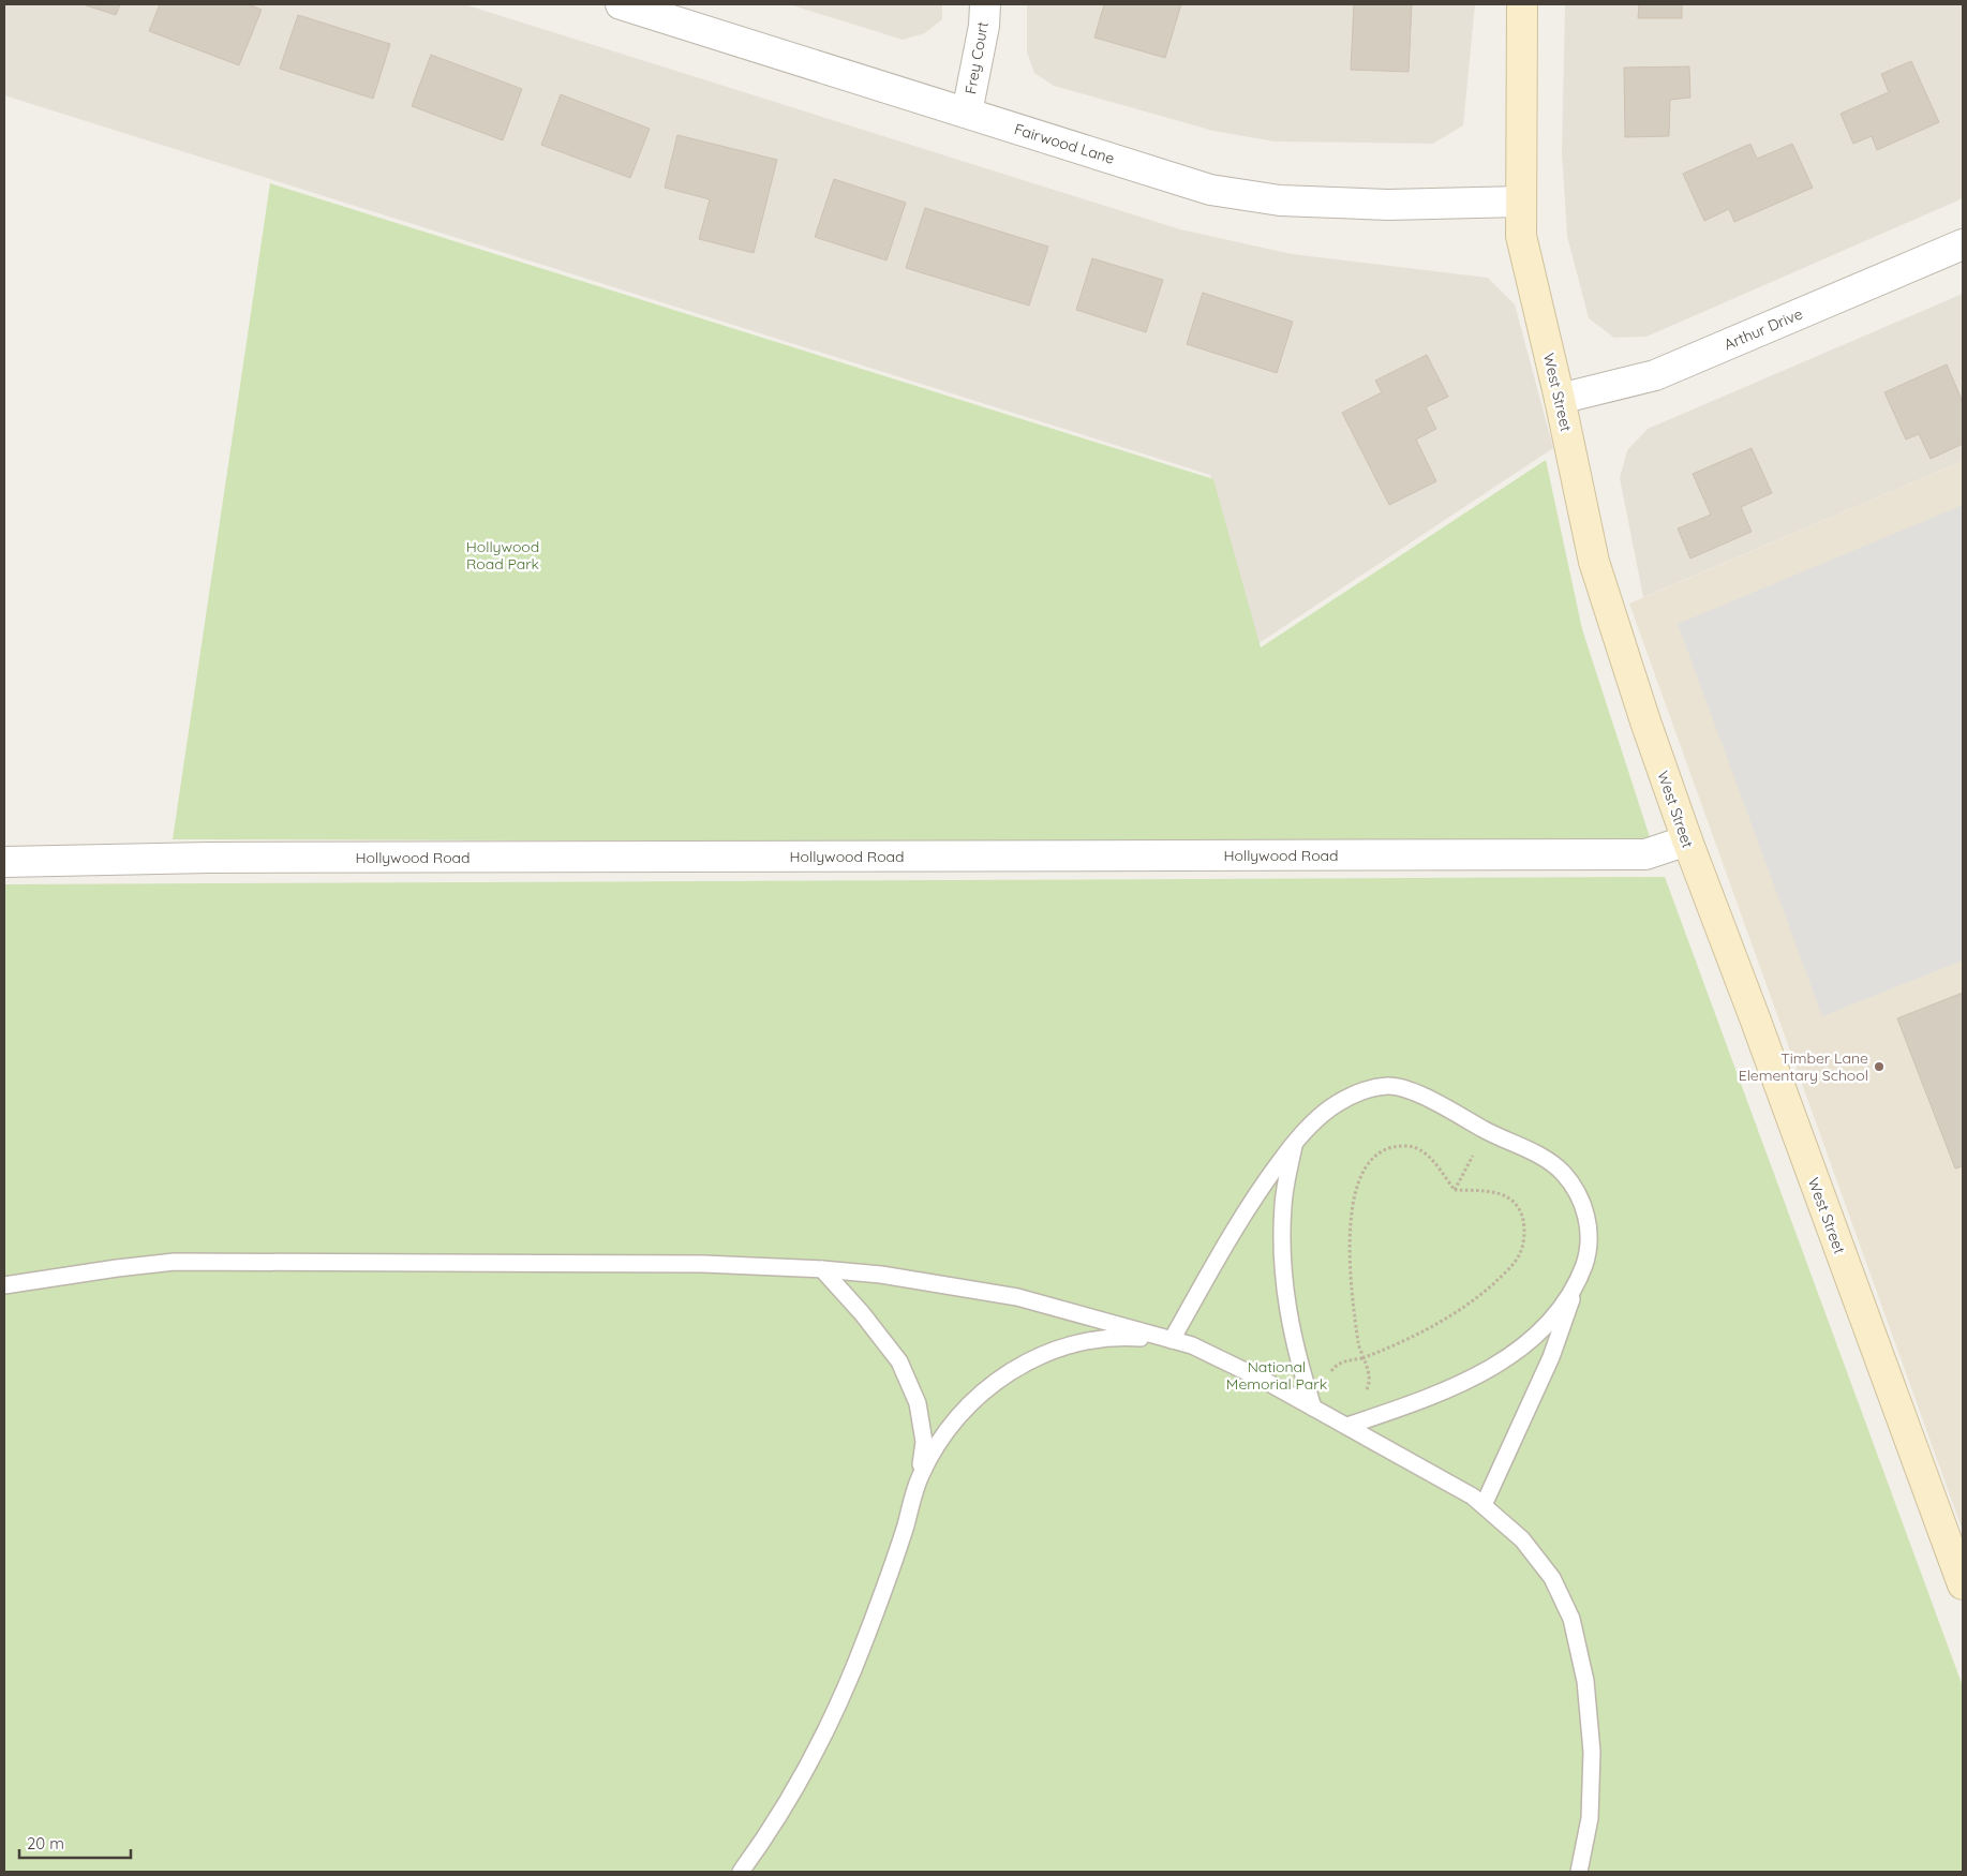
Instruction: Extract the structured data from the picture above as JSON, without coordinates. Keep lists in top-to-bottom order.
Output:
{
  "streets": {
    "main road": ["West Street"],
    "street": [
      "Frey Court",
      "Fairwood Lane",
      "Arthur Drive",
      "Hollywood Road"
    ]
  },
  "crossings": [
    ["Frey Court", "Fairwood Lane"],
    ["Fairwood Lane", "West Street"],
    ["Arthur Drive", "West Street"],
    ["West Street", "Hollywood Road"]
  ],
  "parks": ["Hollywood Road Park", "National Memorial Park"],
  "places": ["Timber Lane Elementary School"],
  "scale_bar": "20 m"
}
